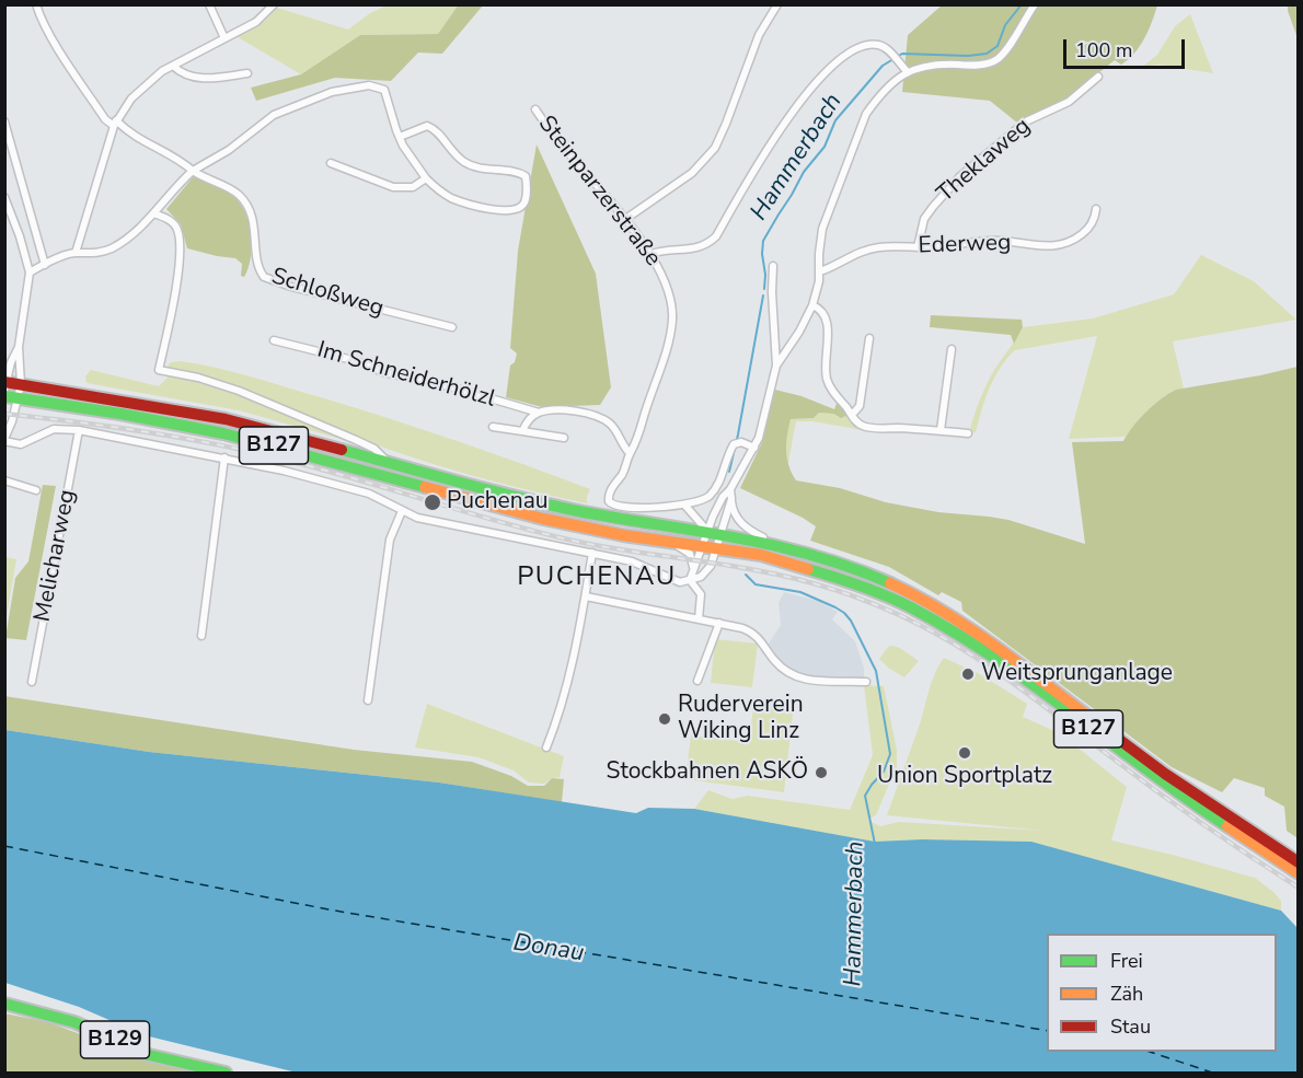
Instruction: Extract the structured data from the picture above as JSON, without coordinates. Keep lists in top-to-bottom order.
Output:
{
  "streets": {
    "main road": ["B127", "B129"],
    "street": [
      "Theklaweg",
      "Steinparzerstraße",
      "Ederweg",
      "Schloßweg",
      "Im Schneiderhölzl",
      "Melicharweg"
    ]
  },
  "crossings": [
    ["Theklaweg", "Ederweg"],
    ["Steinparzerstraße", "Im Schneiderhölzl"]
  ],
  "districts": ["PUCHENAU"],
  "water": ["Hammerbach", "Donau"],
  "places": [
    "Puchenau",
    "Weitsprunganlage",
    "Ruderverein Wiking Linz",
    "Union Sportplatz",
    "Stockbahnen ASKÖ"
  ],
  "legend": ["Frei", "Zäh", "Stau"],
  "scale_bar": "100 m"
}
